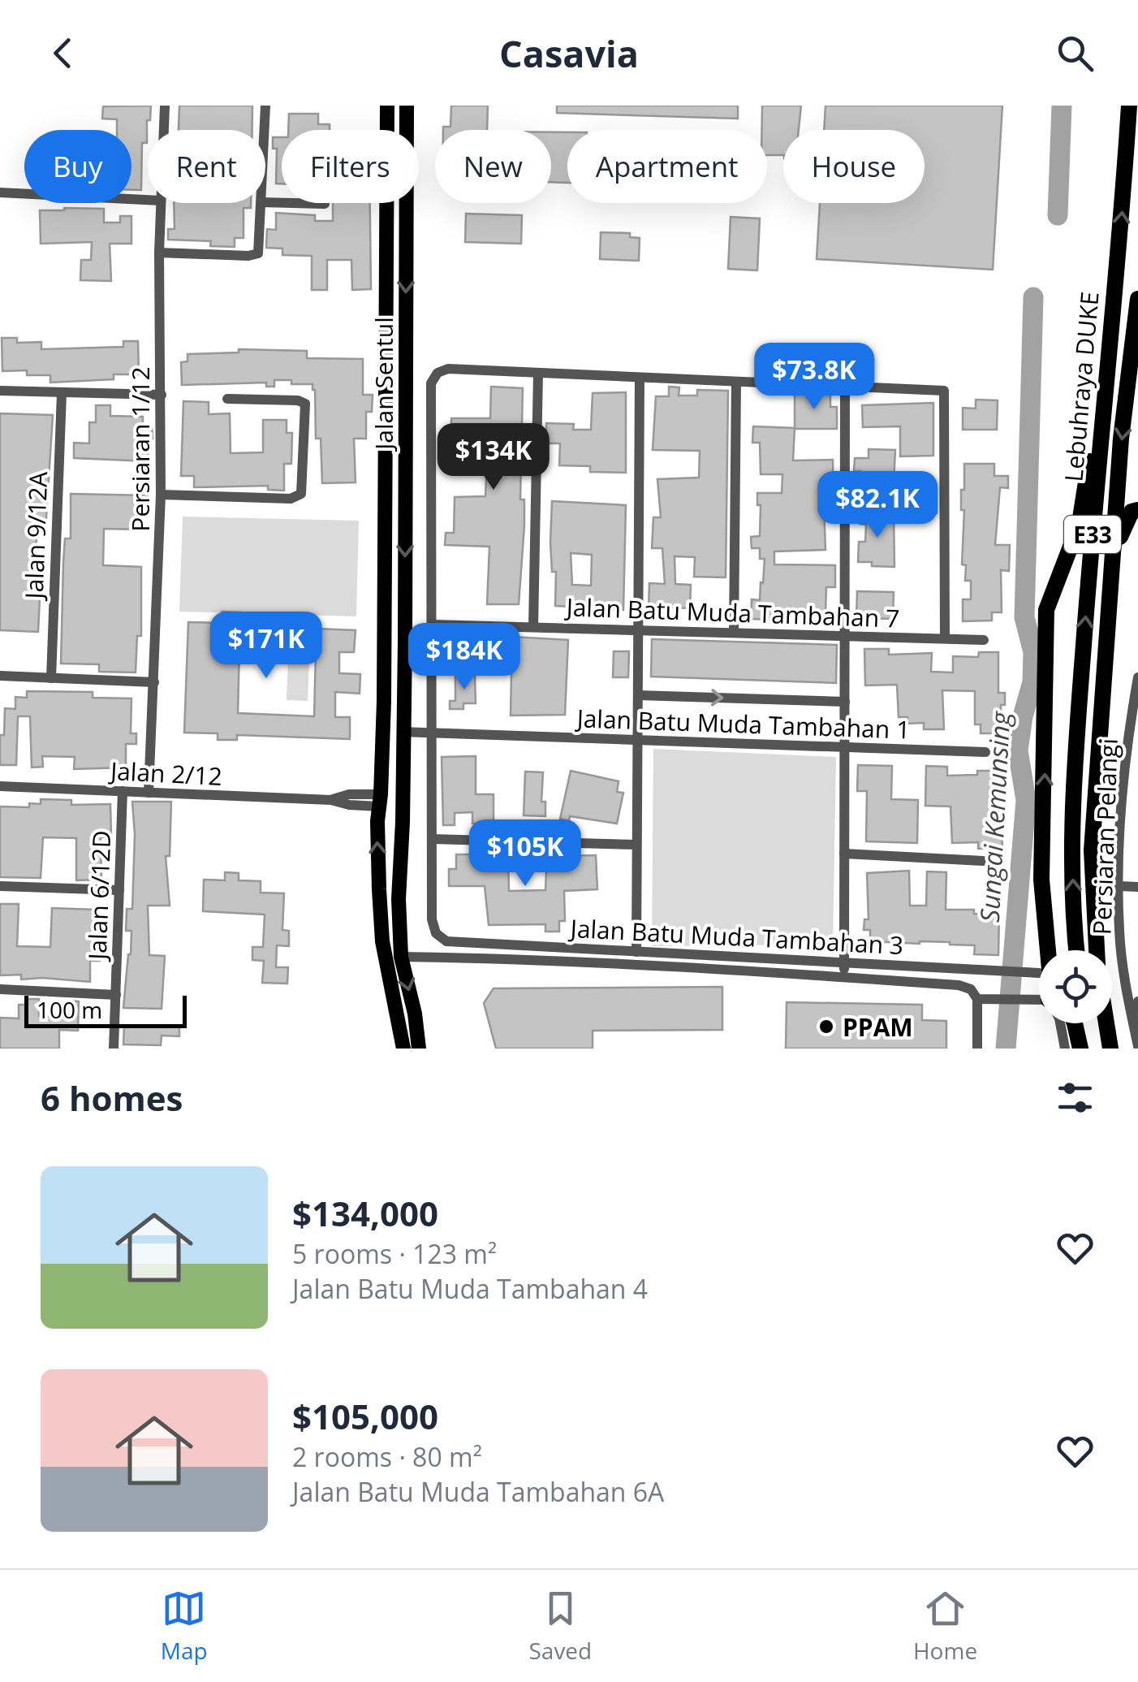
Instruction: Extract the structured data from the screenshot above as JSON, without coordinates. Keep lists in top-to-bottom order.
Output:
{
  "streets": {
    "highway": ["Lebuhraya DUKE", "E33"],
    "main road": ["Jalan Sentul"],
    "street": [
      "Persiaran 1/12",
      "Jalan 9/12A",
      "Jalan Batu Muda Tambahan 7",
      "Jalan Batu Muda Tambahan 1",
      "Jalan 2/12",
      "Persiaran Pelangi",
      "Jalan 6/12D",
      "Jalan Batu Muda Tambahan 3"
    ]
  },
  "crossings": [
    ["Jalan Sentul", "Jalan Batu Muda Tambahan 1"],
    ["Jalan Sentul", "Jalan 2/12"],
    ["Persiaran 1/12", "Jalan 2/12"],
    ["Jalan 2/12", "Jalan 6/12D"]
  ],
  "water": ["Sungai Kemunsing"],
  "places": ["PPAM"],
  "scale_bar": "100 m",
  "page": {
    "header": "Casavia",
    "chip": [
      "Buy",
      "Rent",
      "Filters",
      "New",
      "Apartment",
      "House"
    ],
    "price": [
      "$73.8K",
      "$134K",
      "$82.1K",
      "$171K",
      "$184K",
      "$105K"
    ],
    "scale": "100 m",
    "heading": "6 homes",
    "list": [
      {
        "name": "$134,000",
        "note": "5 rooms · 123 m² · Jalan Batu Muda Tambahan 4"
      },
      {
        "name": "$105,000",
        "note": "2 rooms · 80 m² · Jalan Batu Muda Tambahan 6A"
      }
    ],
    "tabs": ["Map", "Saved", "Home"]
  }
}
